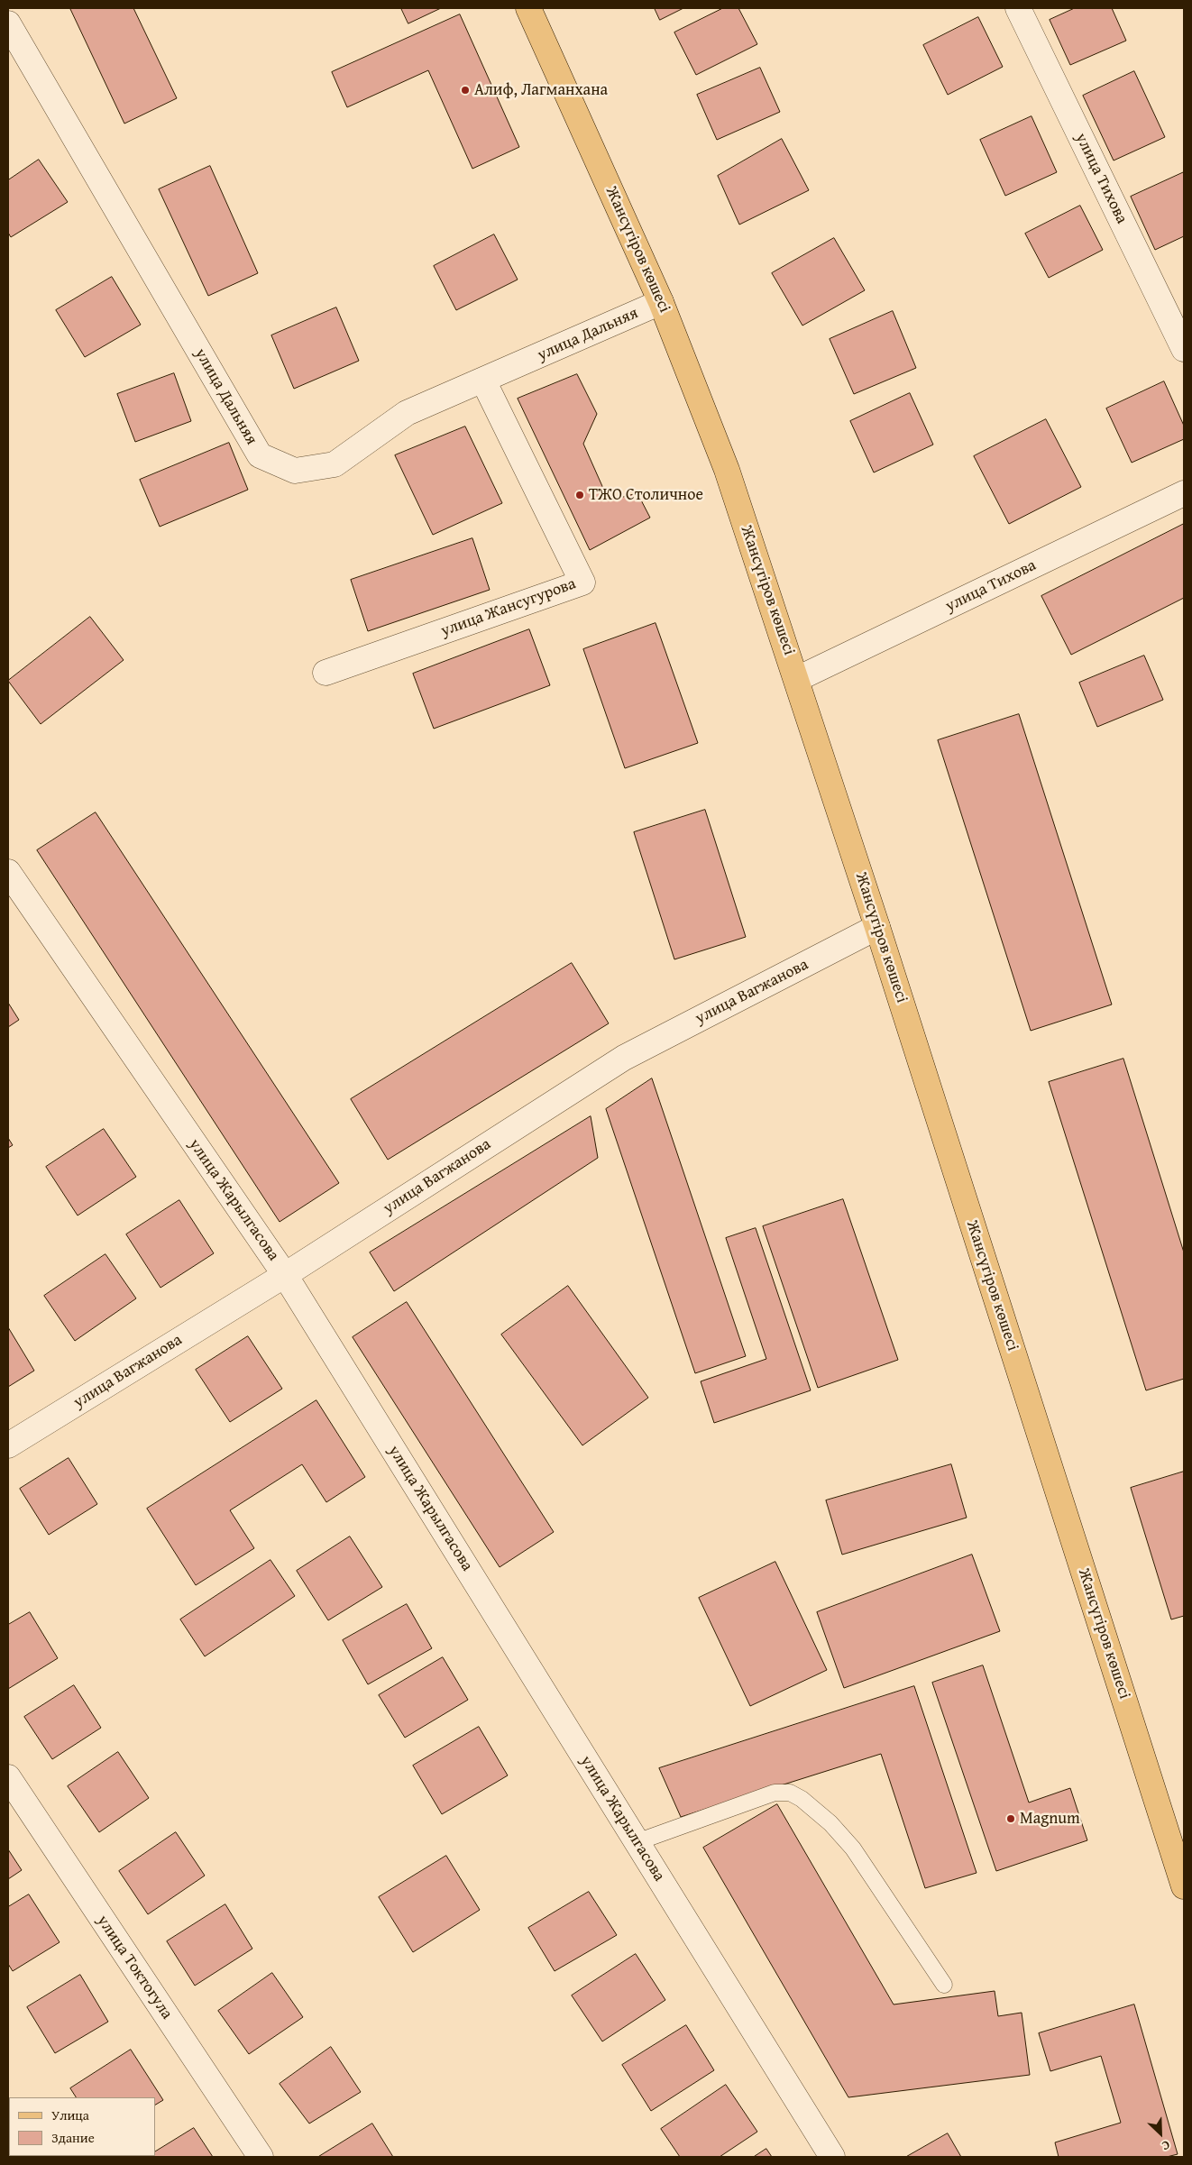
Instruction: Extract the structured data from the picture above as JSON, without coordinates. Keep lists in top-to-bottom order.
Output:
{
  "streets": {
    "main road": ["Жансүгіров көшесі"],
    "street": [
      "улица Тихова",
      "улица Дальняя",
      "улица Жансугурова",
      "улица Вагжанова",
      "улица Жарылгасова",
      "улица Токтогула"
    ]
  },
  "crossings": [
    ["улица Тихова", "Жансүгіров көшесі"],
    ["Жансүгіров көшесі", "улица Дальняя"],
    ["Жансүгіров көшесі", "улица Вагжанова"],
    ["улица Дальняя", "улица Жансугурова"],
    ["улица Вагжанова", "улица Жарылгасова"]
  ],
  "places": ["Алиф, Лагманхана", "ТЖО Столичное", "Magnum"],
  "legend": ["Улица", "Здание"],
  "north": "bottom right"
}
